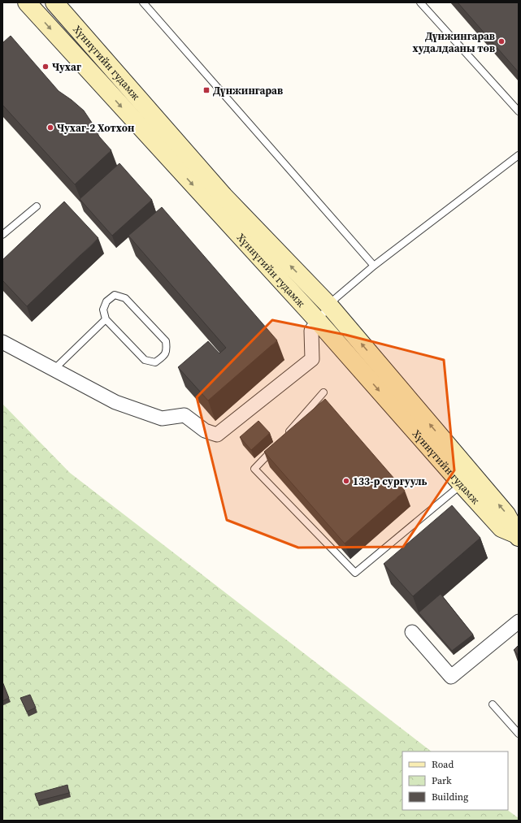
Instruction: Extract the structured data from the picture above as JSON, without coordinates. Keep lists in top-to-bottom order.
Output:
{
  "streets": {
    "main road": ["Хүннүгийн гудамж"]
  },
  "places": {
    "other": [
      "Дүнжингарав худалдааны төв",
      "Чухаг",
      "Чухаг-2 Хотхон",
      "133-р сургууль"
    ],
    "transit": ["Дүнжингарав"]
  },
  "legend": ["Road", "Park", "Building"]
}
